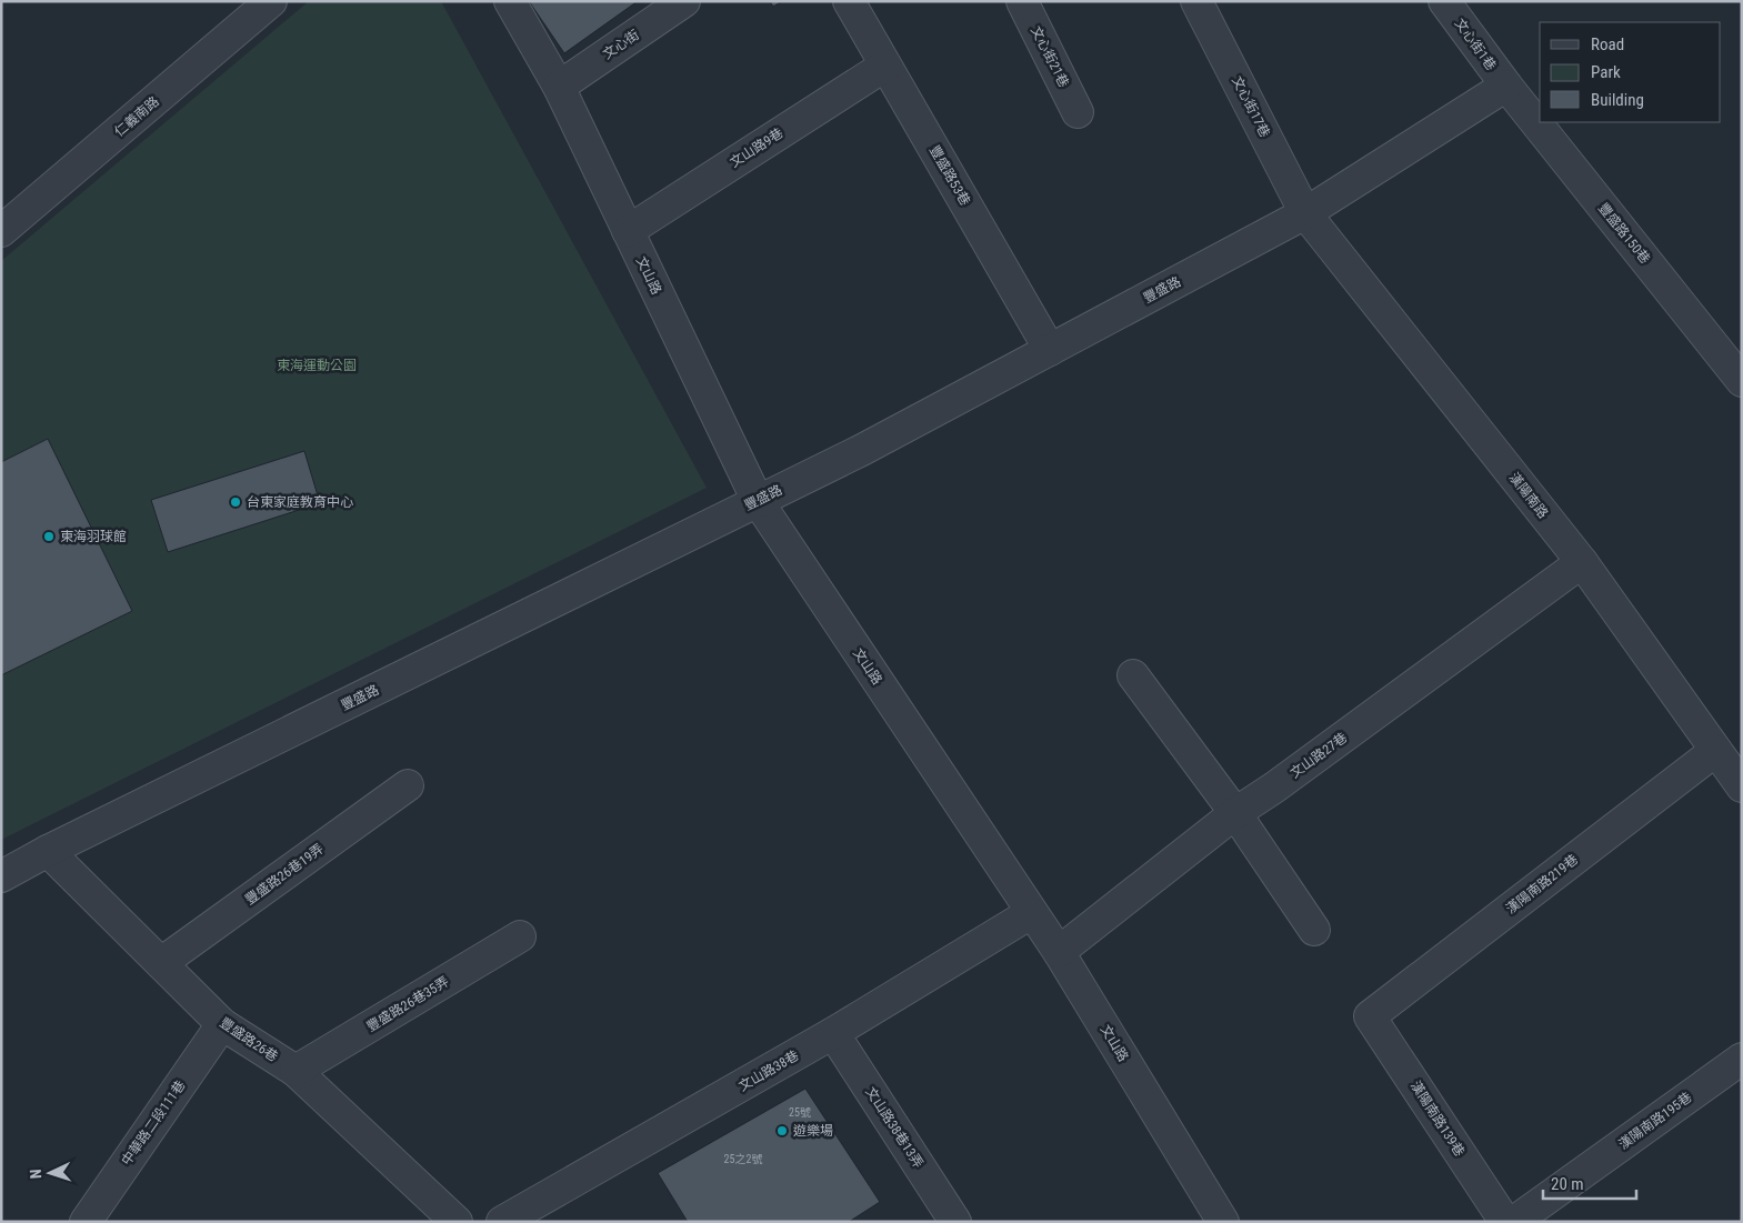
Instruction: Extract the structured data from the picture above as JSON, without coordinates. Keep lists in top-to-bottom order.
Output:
{
  "streets": {
    "street": [
      "文心街",
      "文心街1巷",
      "文心街21巷",
      "文心街17巷",
      "仁義南路",
      "文山路9巷",
      "豐盛路53巷",
      "豐盛路150巷",
      "文山路",
      "豐盛路",
      "漢陽南路",
      "文山路27巷",
      "豐盛路26巷19弄",
      "漢陽南路219巷",
      "豐盛路26巷35弄",
      "豐盛路26巷",
      "文山路38巷",
      "漢陽南路139巷",
      "漢陽南路195巷",
      "中華路二段111巷",
      "文山路38巷13弄"
    ]
  },
  "crossings": [
    ["文心街", "文山路"],
    ["文心街1巷", "豐盛路150巷"],
    ["文心街1巷", "豐盛路"],
    ["文心街17巷", "豐盛路"],
    ["文心街17巷", "漢陽南路"],
    ["文山路9巷", "豐盛路53巷"],
    ["文山路9巷", "文山路"],
    ["豐盛路53巷", "豐盛路"],
    ["豐盛路150巷", "豐盛路"],
    ["文山路", "豐盛路"],
    ["文山路", "文山路27巷"],
    ["文山路", "文山路38巷"],
    ["豐盛路", "漢陽南路"],
    ["豐盛路", "豐盛路26巷"],
    ["漢陽南路", "文山路27巷"],
    ["漢陽南路", "漢陽南路219巷"],
    ["豐盛路26巷19弄", "豐盛路26巷"],
    ["漢陽南路219巷", "漢陽南路139巷"],
    ["豐盛路26巷35弄", "豐盛路26巷"],
    ["豐盛路26巷", "中華路二段111巷"],
    ["文山路38巷", "文山路38巷13弄"]
  ],
  "parks": ["東海運動公園"],
  "places": ["台東家庭教育中心", "東海羽球館", "遊樂場"],
  "house_numbers": ["25號", "25之2號"],
  "legend": ["Road", "Park", "Building"],
  "scale_bar": "20 m",
  "north": "left"
}
